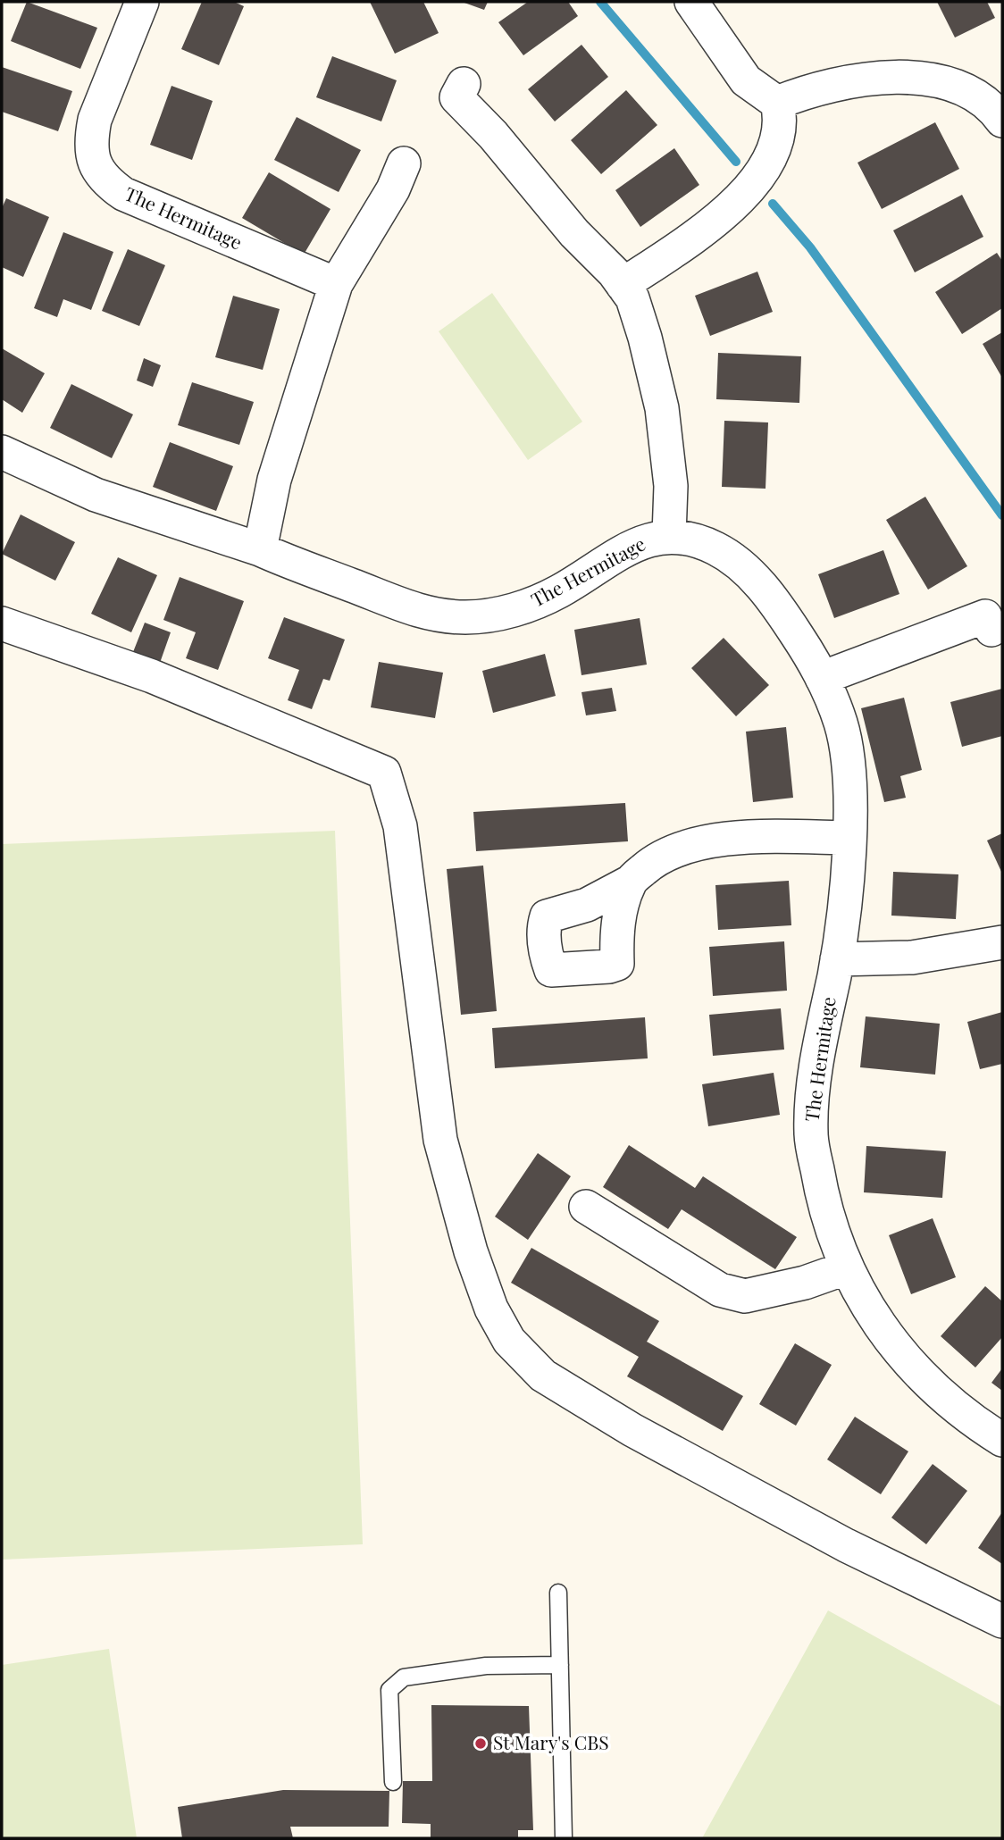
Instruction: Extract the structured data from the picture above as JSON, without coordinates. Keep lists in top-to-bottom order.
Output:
{
  "streets": {
    "street": ["The Hermitage"]
  },
  "places": ["St Mary's CBS"]
}
